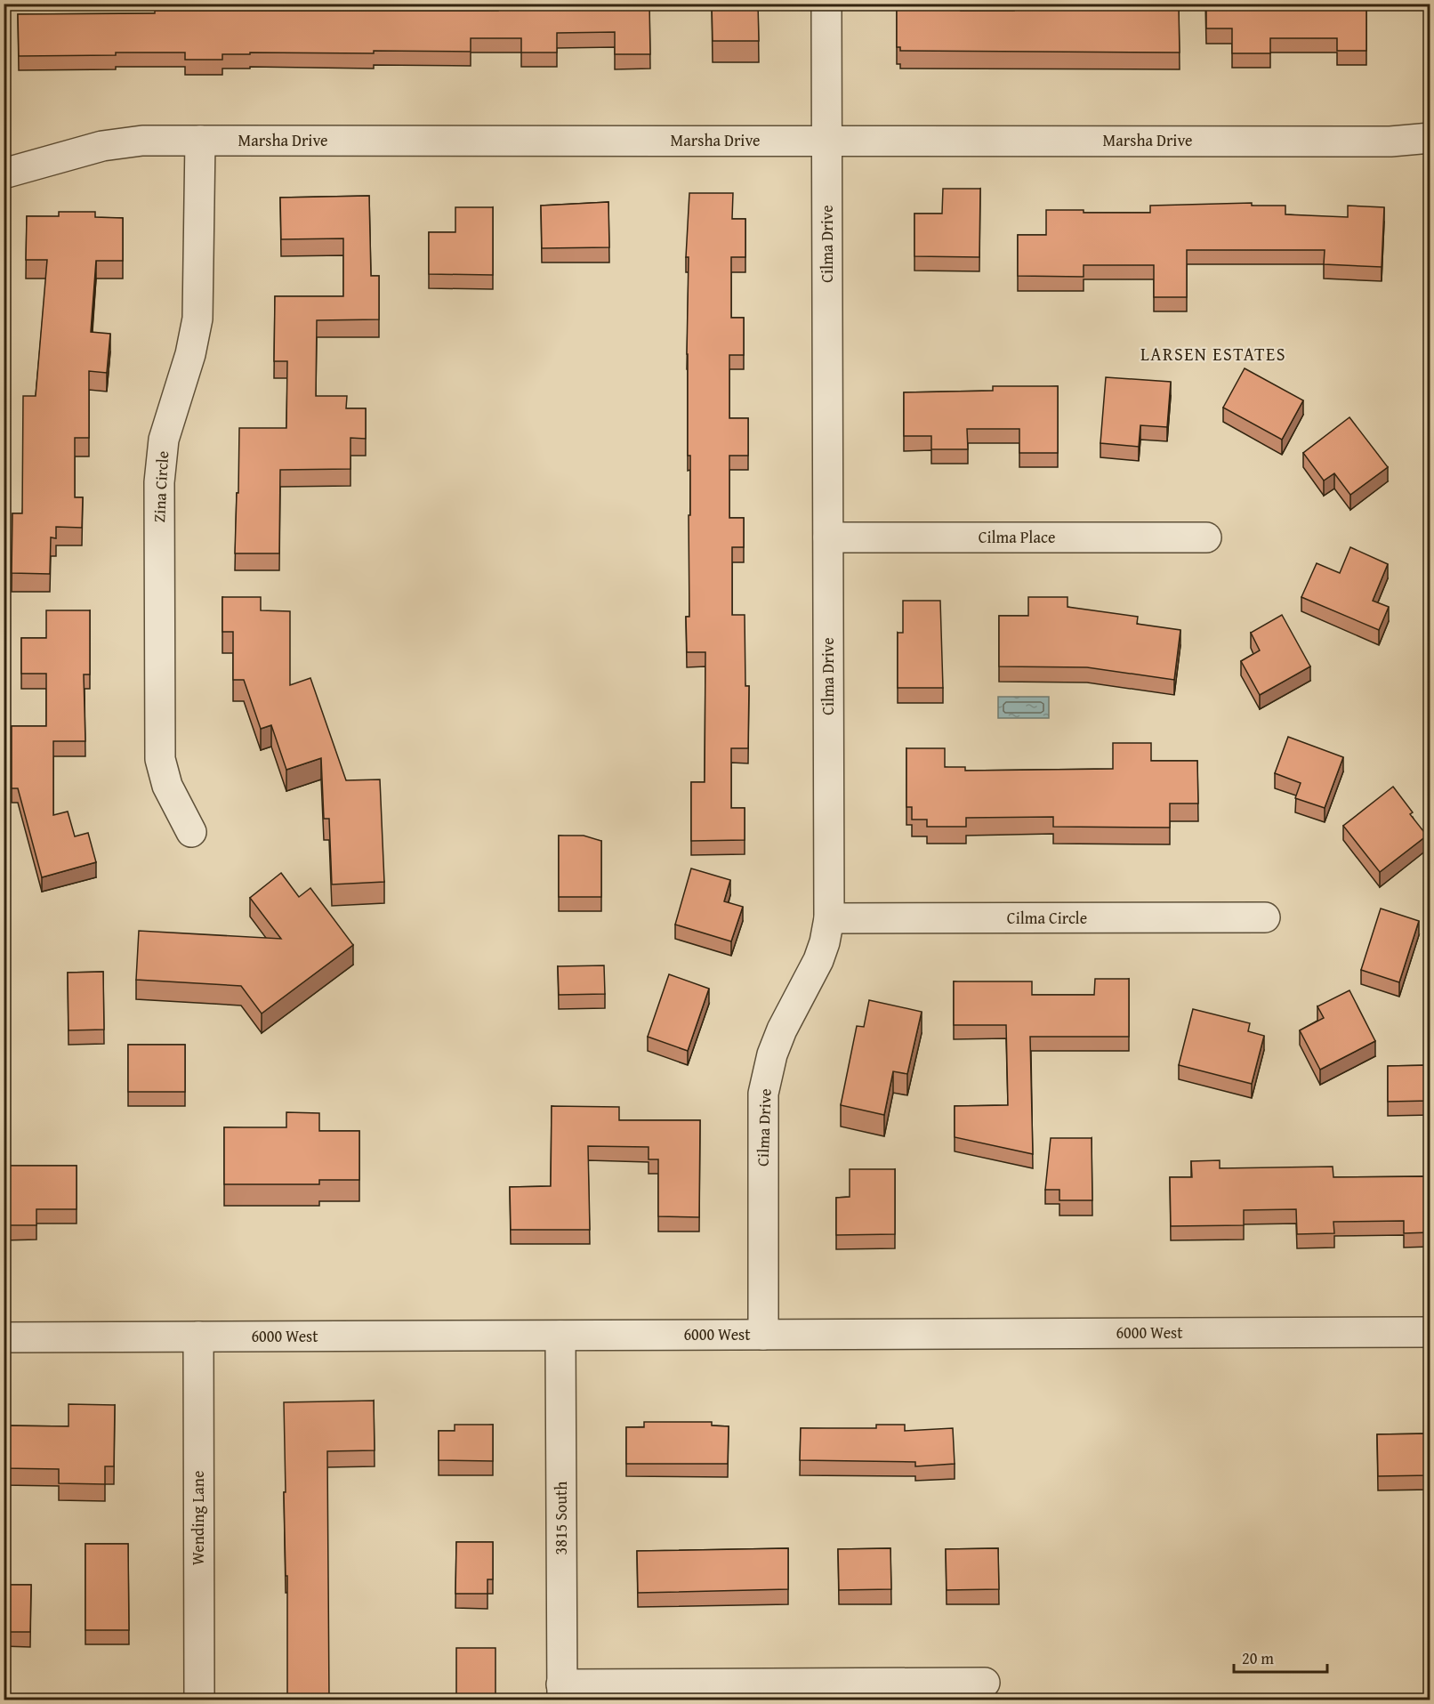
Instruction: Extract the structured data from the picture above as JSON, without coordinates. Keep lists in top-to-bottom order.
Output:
{
  "streets": {
    "street": [
      "Marsha Drive",
      "Cilma Drive",
      "Zina Circle",
      "Cilma Place",
      "Cilma Circle",
      "6000 West",
      "Wending Lane",
      "3815 South"
    ]
  },
  "crossings": [
    ["Marsha Drive", "Cilma Drive"],
    ["Marsha Drive", "Zina Circle"],
    ["Cilma Drive", "Cilma Place"],
    ["Cilma Drive", "Cilma Circle"],
    ["Cilma Drive", "6000 West"],
    ["6000 West", "Wending Lane"],
    ["6000 West", "3815 South"]
  ],
  "districts": ["LARSEN ESTATES"],
  "scale_bar": "20 m"
}
